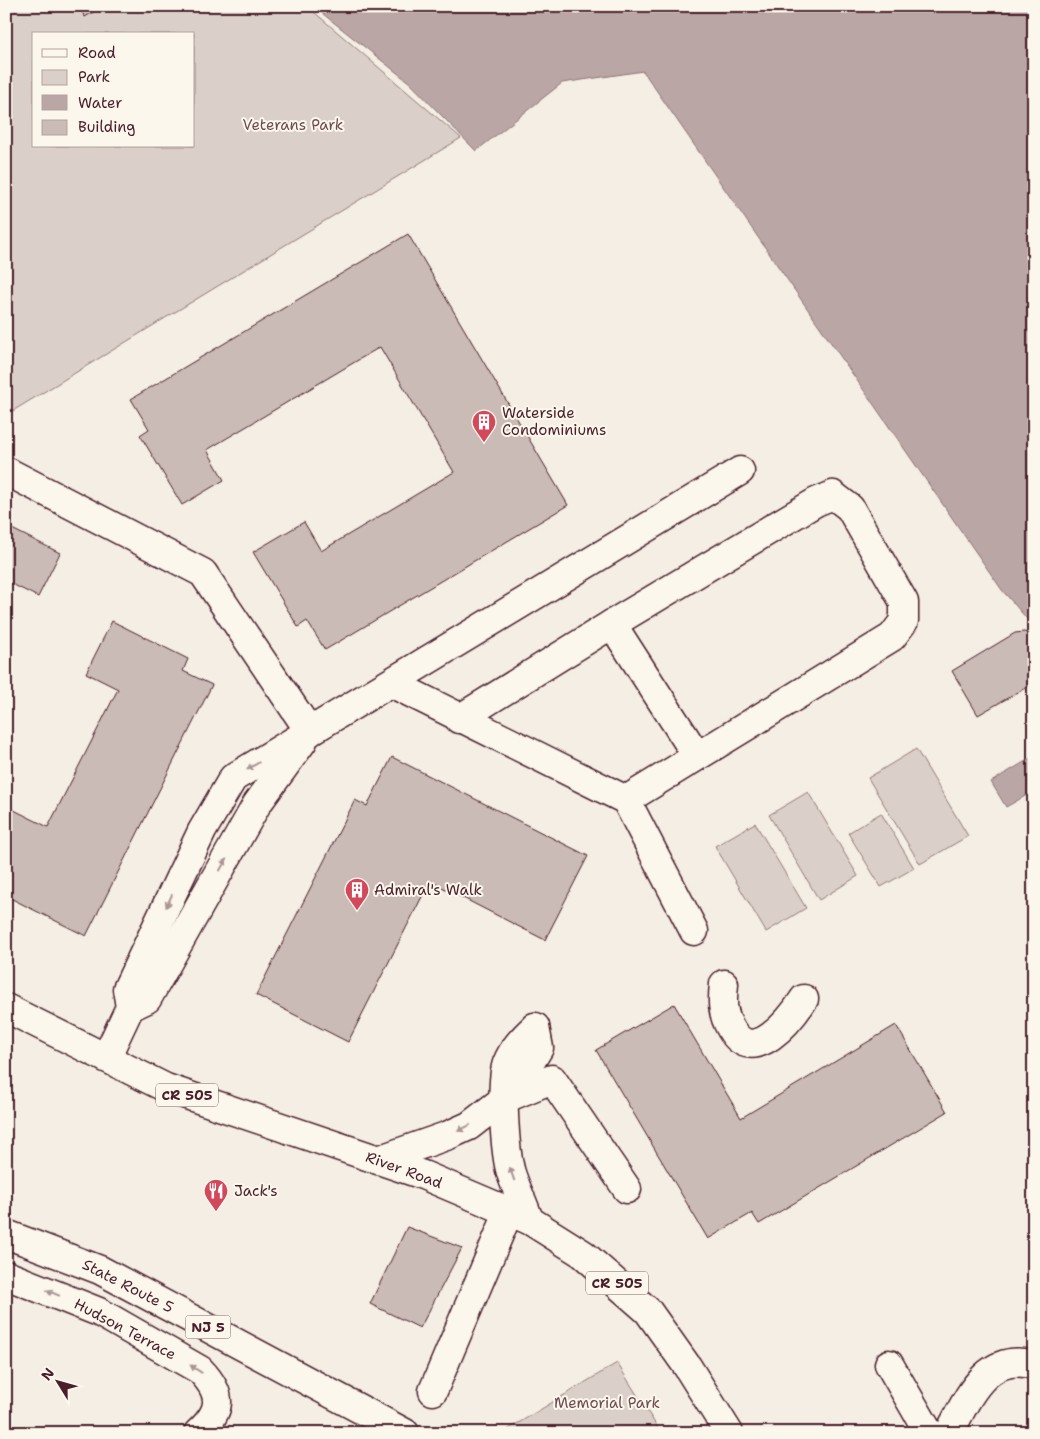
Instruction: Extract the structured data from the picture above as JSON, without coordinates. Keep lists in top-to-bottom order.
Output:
{
  "streets": {
    "main road": [
      "CR 505",
      "River Road",
      "State Route 5",
      "NJ 5",
      "Hudson Terrace"
    ]
  },
  "one_way": ["Hudson Terrace"],
  "parks": ["Veterans Park", "Memorial Park"],
  "places": {
    "building": ["Waterside Condominiums", "Admiral's Walk"],
    "restaurant": ["Jack's"]
  },
  "legend": [
    "Road",
    "Park",
    "Water",
    "Building"
  ],
  "north": "top left"
}
